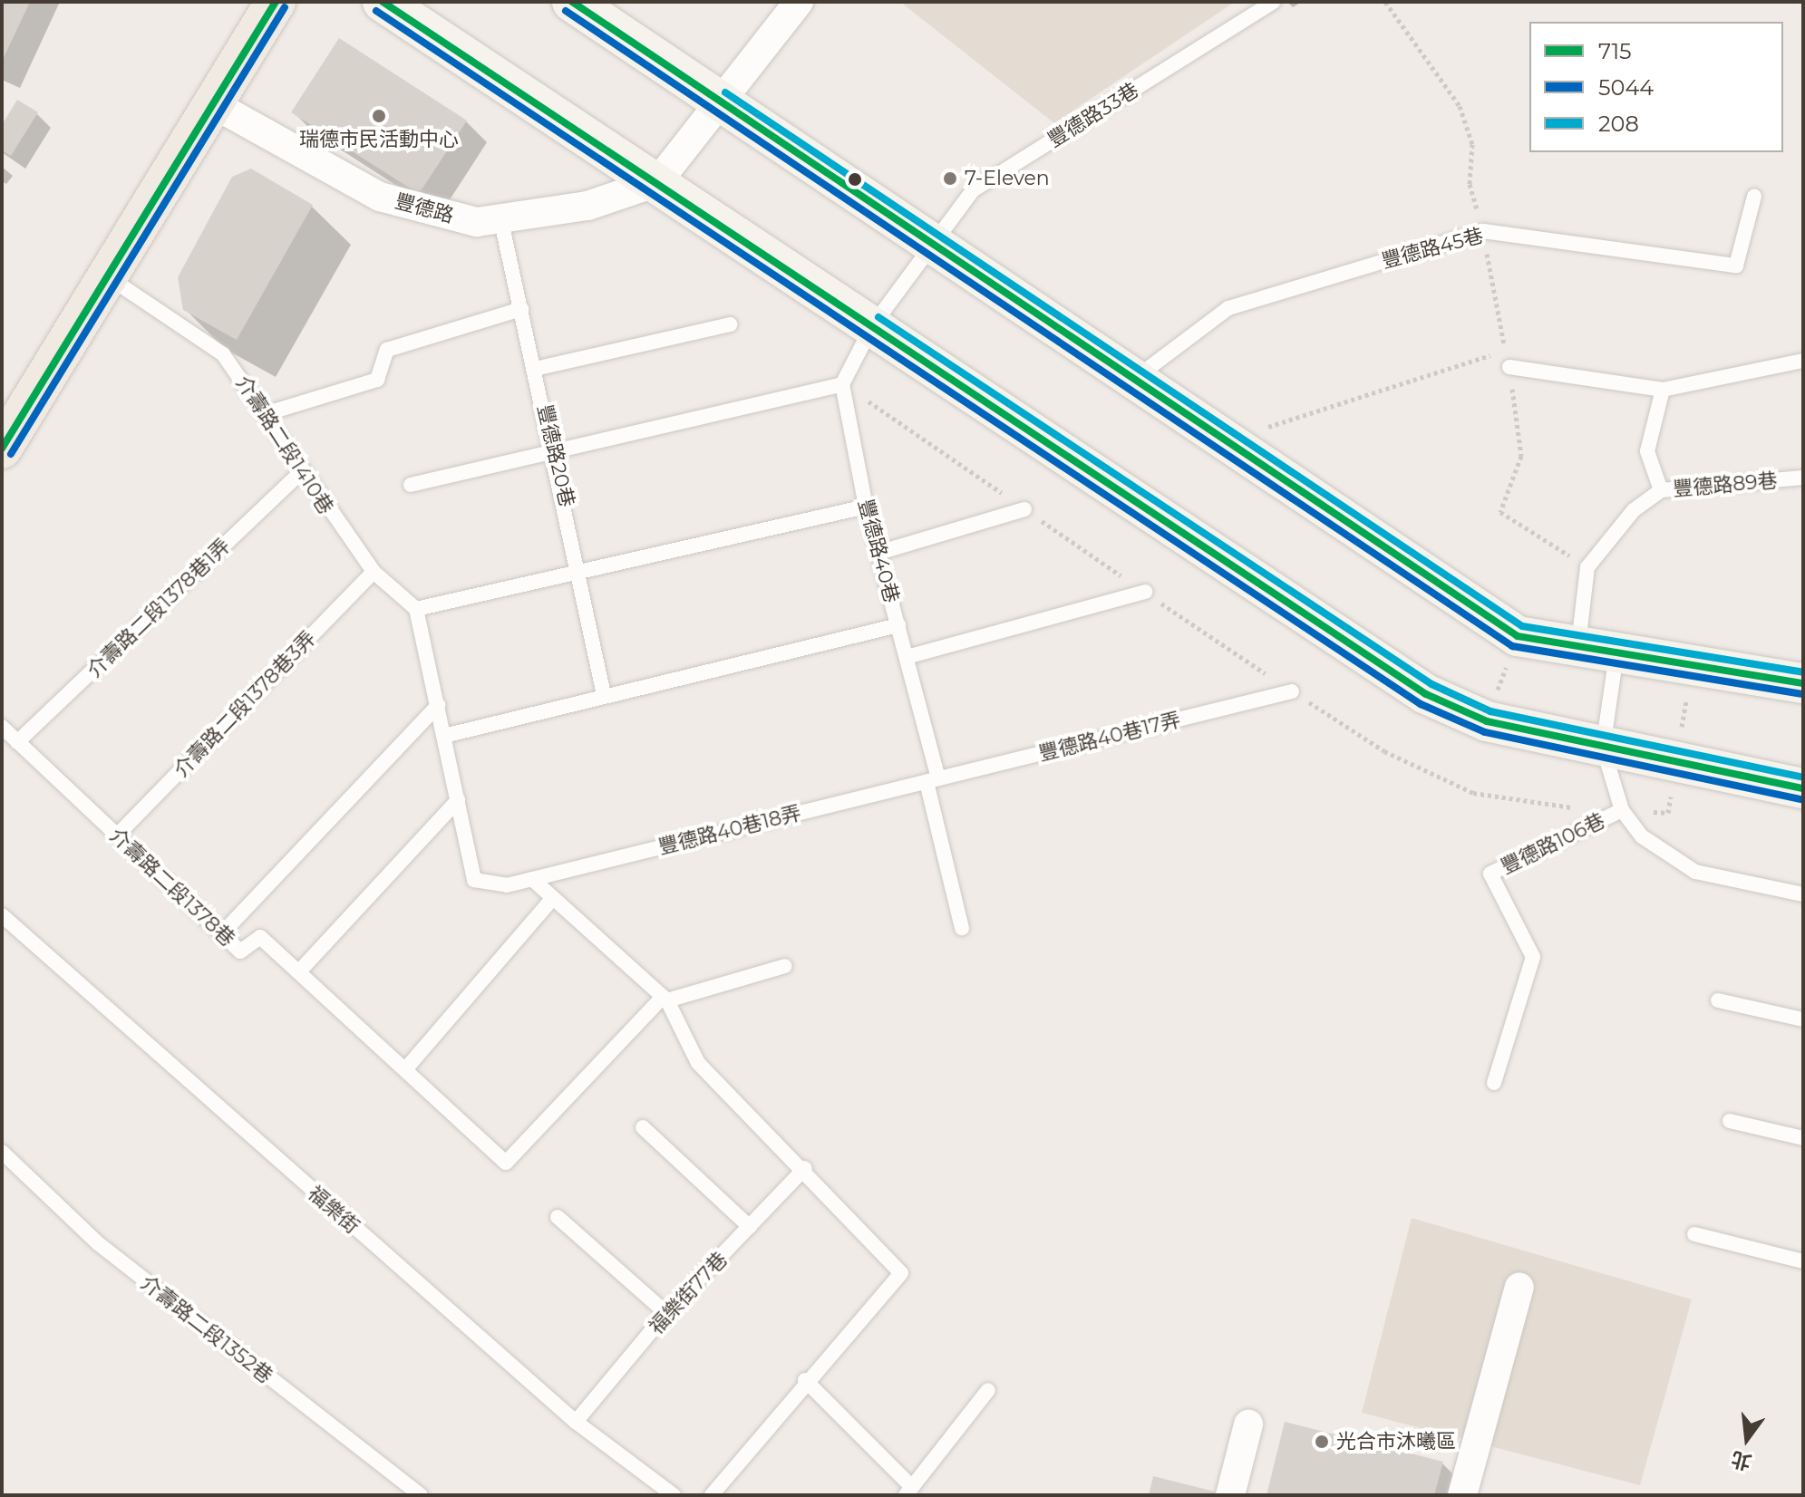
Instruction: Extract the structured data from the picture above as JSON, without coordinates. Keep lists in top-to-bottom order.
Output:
{
  "streets": {
    "street": ["豐德路"],
    "lane": [
      "豐德路33巷",
      "豐德路45巷",
      "介壽路二段1410巷",
      "豐德路20巷",
      "豐德路89巷",
      "豐德路40巷",
      "介壽路二段1378巷1弄",
      "介壽路二段1378巷3弄",
      "豐德路40巷17弄",
      "豐德路40巷18弄",
      "豐德路106巷",
      "介壽路二段1378巷",
      "福樂街",
      "福樂街77巷",
      "介壽路二段1352巷"
    ]
  },
  "crossings": [
    ["豐德路", "豐德路20巷"],
    ["介壽路二段1410巷", "介壽路二段1378巷1弄"],
    ["介壽路二段1410巷", "介壽路二段1378巷3弄"],
    ["豐德路40巷", "豐德路40巷17弄"],
    ["豐德路40巷", "豐德路40巷18弄"],
    ["介壽路二段1378巷1弄", "介壽路二段1378巷"],
    ["介壽路二段1378巷3弄", "介壽路二段1378巷"],
    ["豐德路40巷17弄", "豐德路40巷18弄"],
    ["福樂街", "福樂街77巷"]
  ],
  "places": ["瑞德市民活動中心", "7-Eleven", "光合市沐曦區"],
  "lines": ["transit line 715", "transit line 5044", "transit line 208"],
  "legend": ["715", "5044", "208"],
  "north": "bottom"
}
